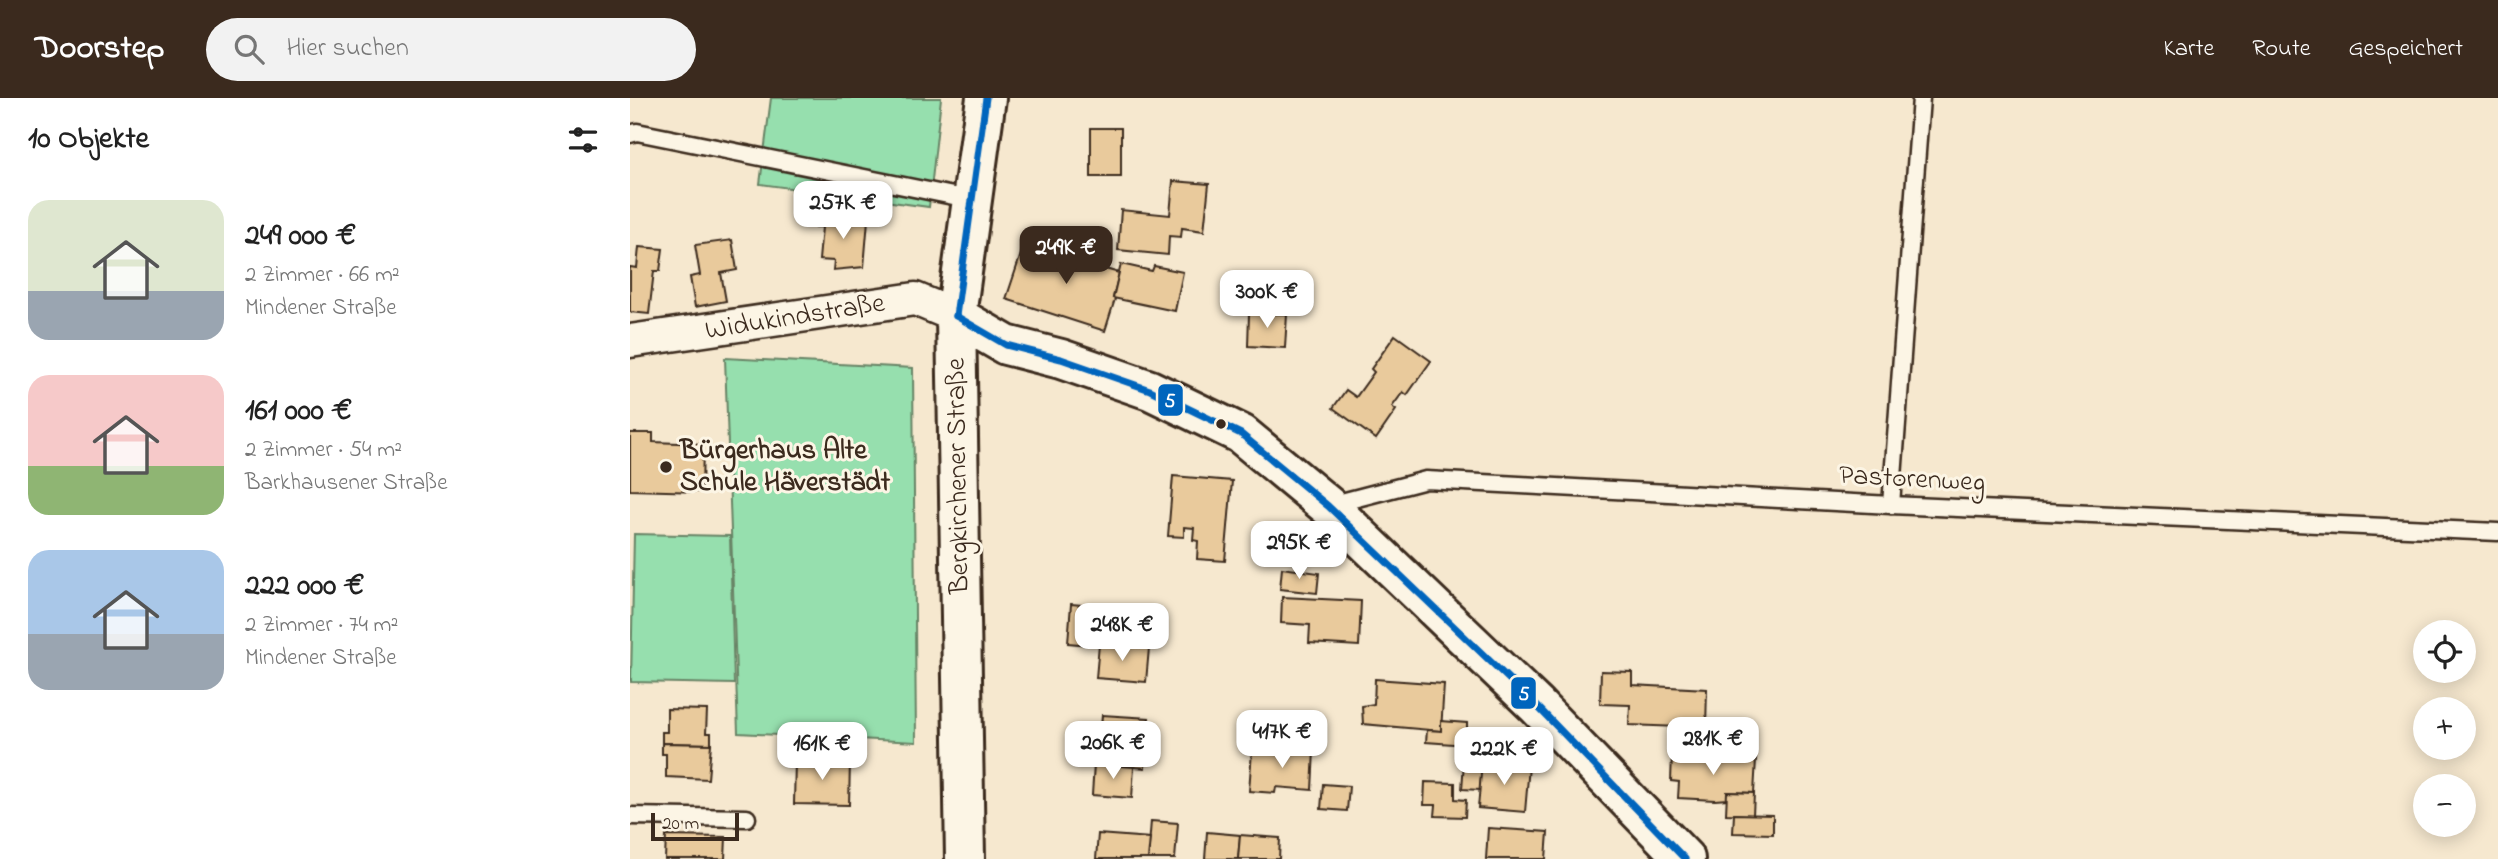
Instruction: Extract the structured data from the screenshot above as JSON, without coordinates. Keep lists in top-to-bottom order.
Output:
{
  "streets": {
    "street": ["Widukindstraße", "Bergkirchener Straße"],
    "lane": ["Pastorenweg"]
  },
  "crossings": [
    ["Widukindstraße", "Bergkirchener Straße"]
  ],
  "places": ["Bürgerhaus Alte Schule Häverstädt"],
  "lines": ["transit line 5"],
  "scale_bar": "20 m",
  "page": {
    "header": "Doorstep",
    "search": "Hier suchen",
    "nav": ["Karte", "Route", "Gespeichert"],
    "heading": "10 Objekte",
    "price": [
      "257K €",
      "249K €",
      "300K €",
      "295K €",
      "248K €",
      "417K €",
      "281K €",
      "206K €",
      "161K €",
      "222K €"
    ],
    "list": [
      {
        "name": "249 000 €",
        "note": "2 Zimmer · 66 m² · Mindener Straße"
      },
      {
        "name": "161 000 €",
        "note": "2 Zimmer · 54 m² · Barkhausener Straße"
      },
      {
        "name": "222 000 €",
        "note": "2 Zimmer · 74 m² · Mindener Straße"
      }
    ],
    "map_buttons": ["+", "−"],
    "scale": "20 m"
  }
}
